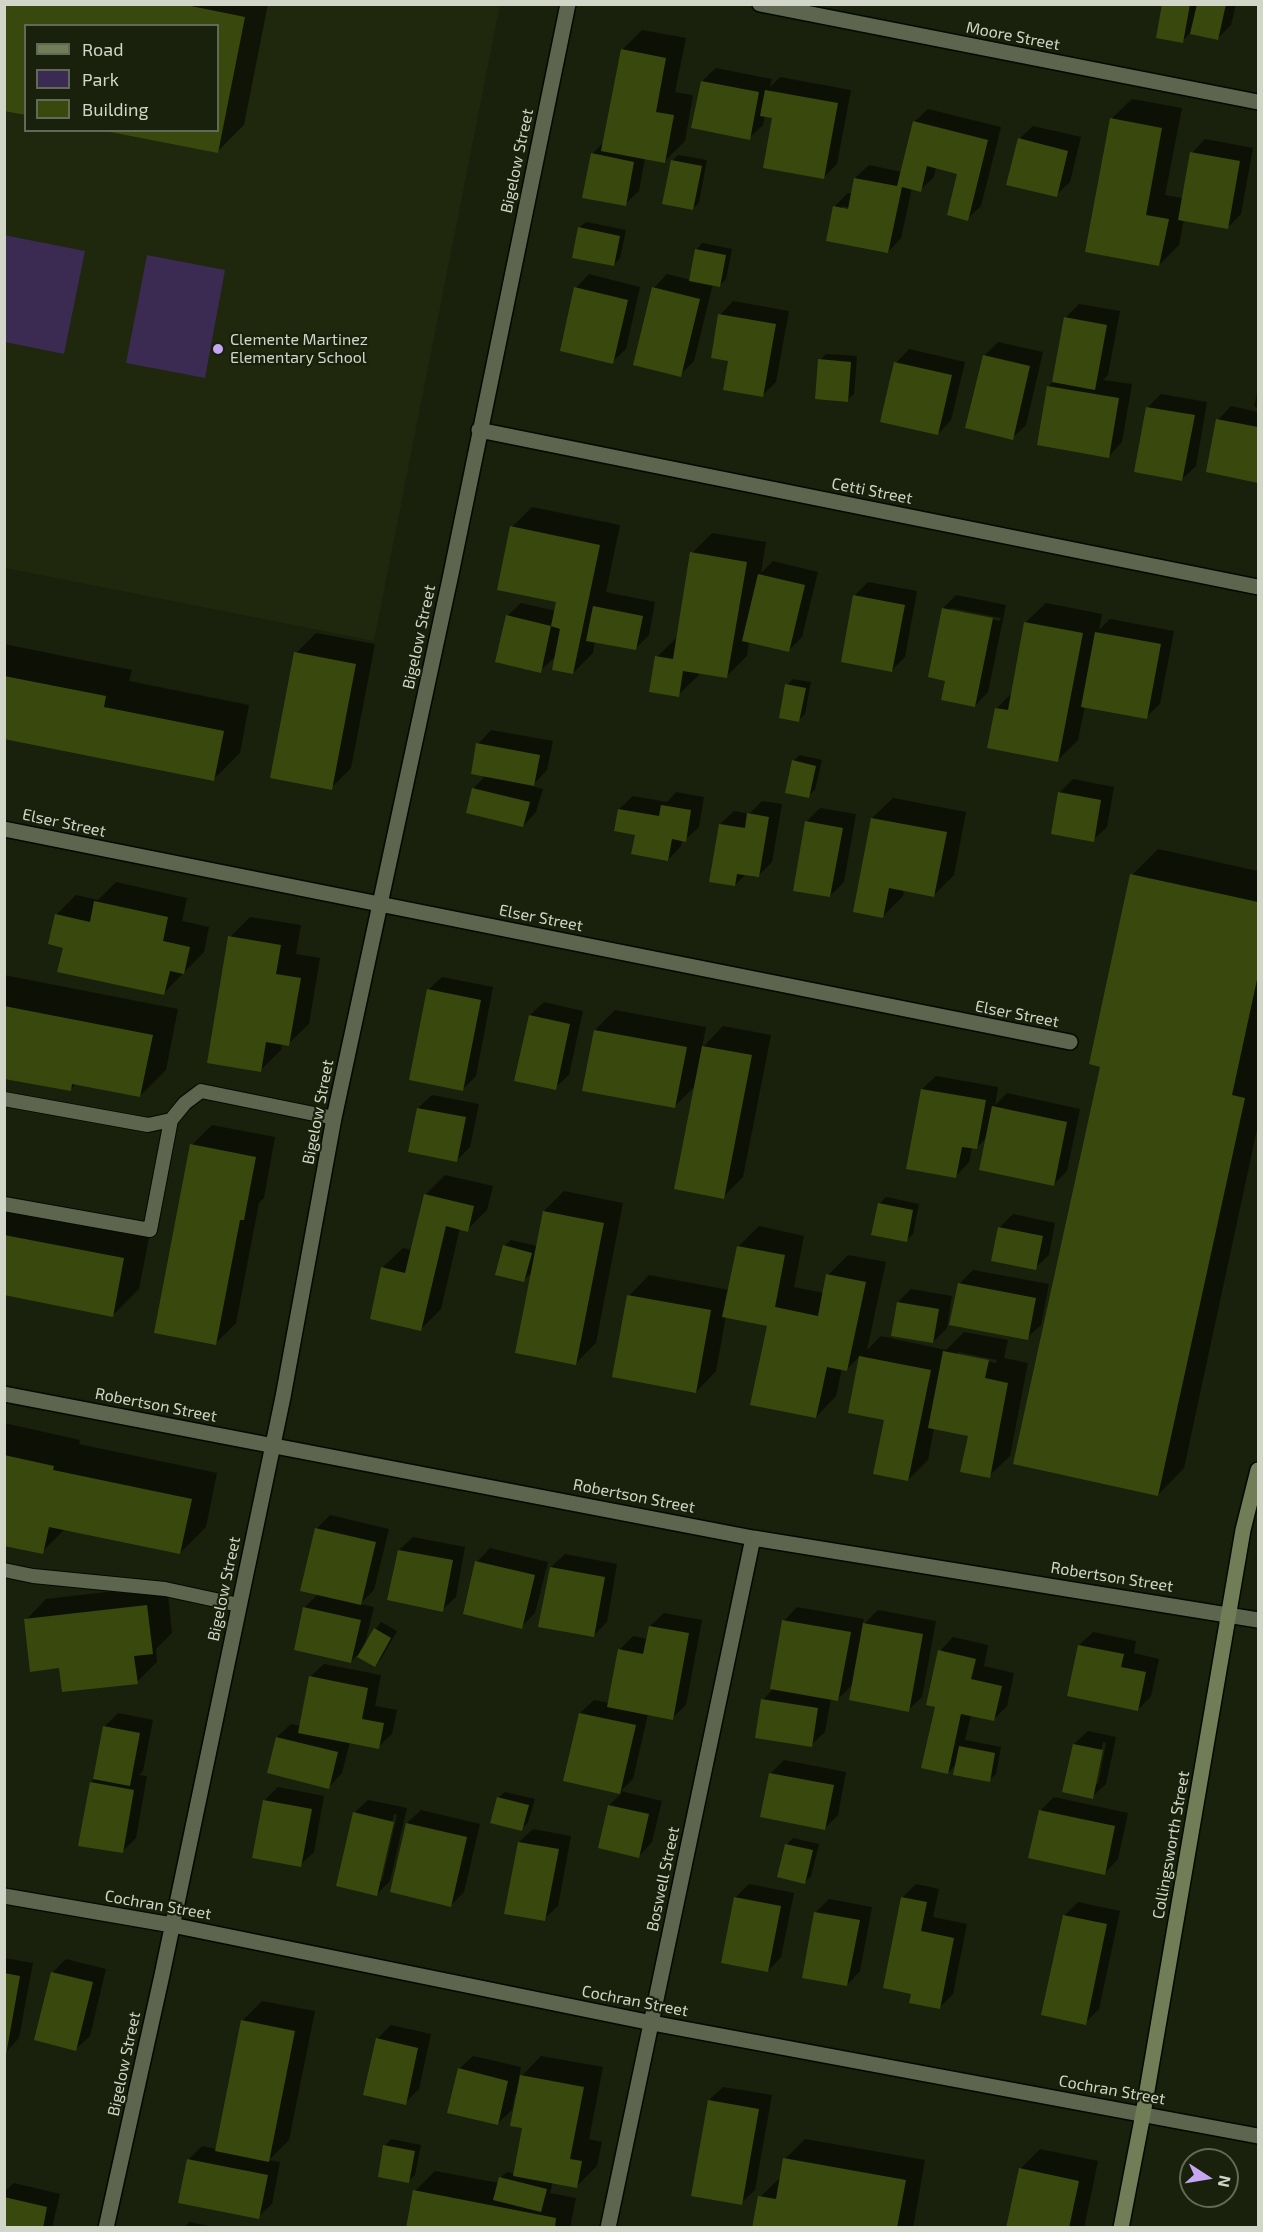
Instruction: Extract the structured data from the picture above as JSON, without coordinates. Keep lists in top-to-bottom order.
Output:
{
  "streets": {
    "main road": ["Collingsworth Street"],
    "street": [
      "Moore Street",
      "Bigelow Street",
      "Cetti Street",
      "Elser Street",
      "Robertson Street",
      "Boswell Street",
      "Cochran Street"
    ]
  },
  "crossings": [
    ["Bigelow Street", "Cetti Street"],
    ["Bigelow Street", "Elser Street"],
    ["Bigelow Street", "Robertson Street"],
    ["Bigelow Street", "Cochran Street"],
    ["Robertson Street", "Collingsworth Street"],
    ["Robertson Street", "Boswell Street"],
    ["Collingsworth Street", "Cochran Street"],
    ["Boswell Street", "Cochran Street"]
  ],
  "places": ["Clemente Martinez Elementary School"],
  "legend": ["Road", "Park", "Building"],
  "north": "right"
}
